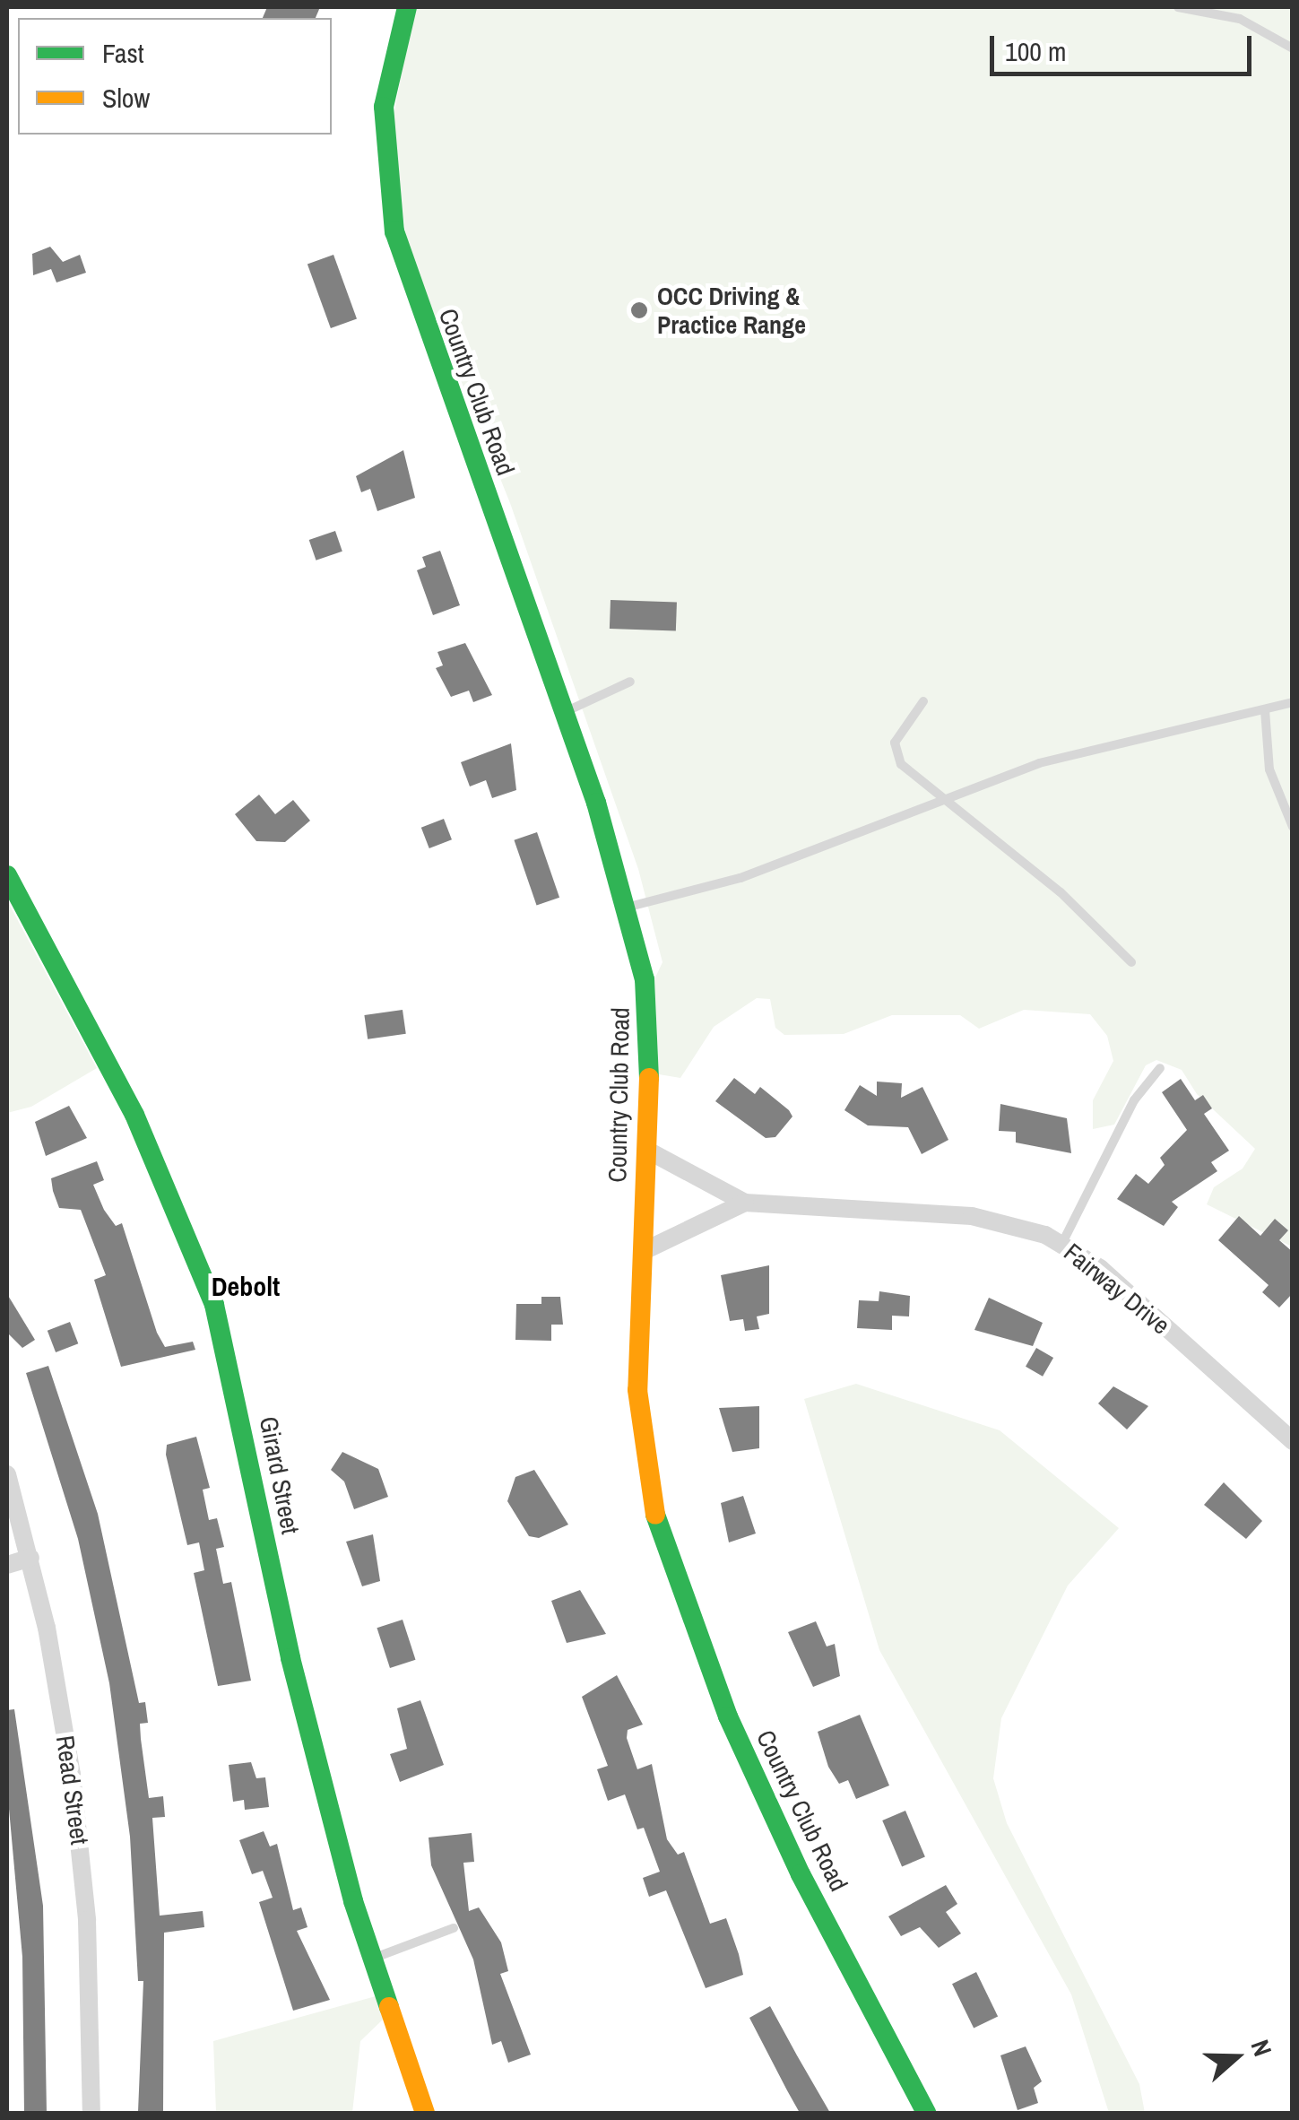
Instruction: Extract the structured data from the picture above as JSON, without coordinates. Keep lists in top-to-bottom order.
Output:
{
  "streets": {
    "street": [
      "Country Club Road",
      "Fairway Drive",
      "Girard Street",
      "Read Street"
    ]
  },
  "crossings": [
    ["Country Club Road", "Fairway Drive"]
  ],
  "districts": ["Debolt"],
  "places": ["OCC Driving & Practice Range"],
  "legend": ["Fast", "Slow"],
  "scale_bar": "100 m",
  "north": "right"
}
